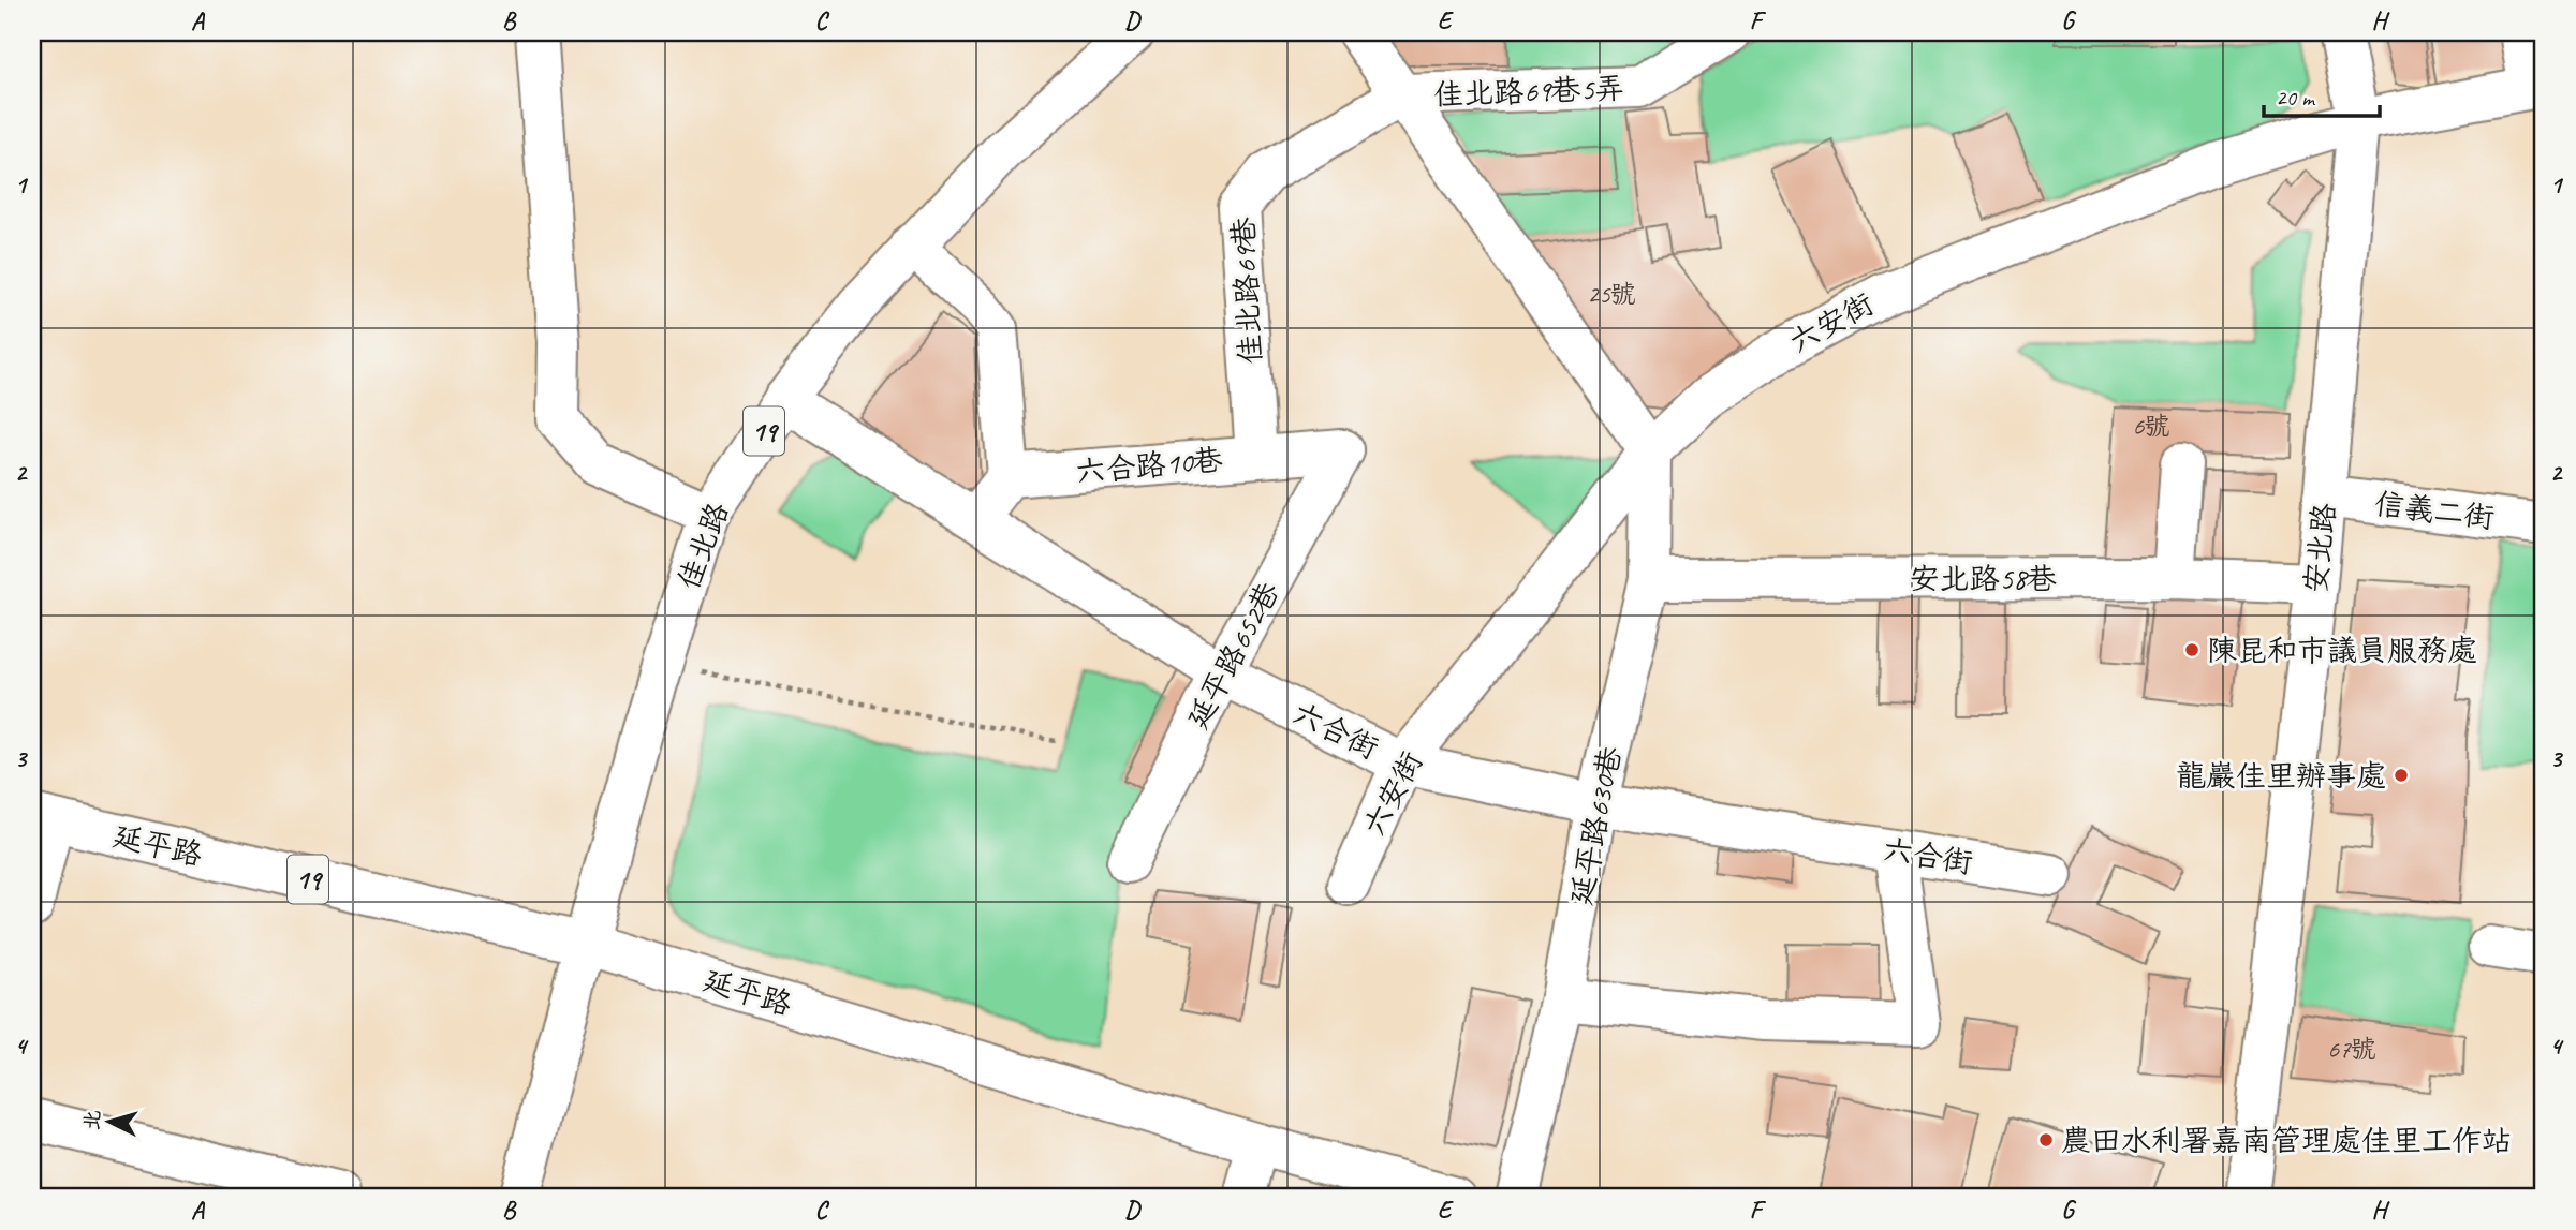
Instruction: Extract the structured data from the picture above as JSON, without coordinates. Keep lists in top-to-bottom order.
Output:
{
  "streets": {
    "street": [
      "佳北路69巷5弄",
      "佳北路69巷",
      "六安街",
      "19",
      "六合路10巷",
      "信義二街",
      "佳北路",
      "安北路",
      "安北路58巷",
      "延平路652巷",
      "六合街",
      "延平路630巷",
      "延平路"
    ]
  },
  "crossings": [
    ["佳北路69巷5弄", "佳北路69巷"],
    ["六安街", "安北路"],
    ["六安街", "六合街"],
    ["六安街", "延平路630巷"],
    ["六合路10巷", "延平路652巷"],
    ["信義二街", "安北路"],
    ["佳北路", "六合街"],
    ["佳北路", "延平路"],
    ["安北路", "安北路58巷"],
    ["安北路58巷", "延平路630巷"],
    ["延平路652巷", "六合街"],
    ["六合街", "延平路630巷"]
  ],
  "places": ["陳昆和市議員服務處", "龍巖佳里辦事處", "農田水利署嘉南管理處佳里工作站"],
  "house_numbers": ["25號", "6號", "67號"],
  "scale_bar": "20 m",
  "north": "left",
  "grid": {
    "columns": [
      "A",
      "B",
      "C",
      "D",
      "E",
      "F",
      "G",
      "H"
    ],
    "rows": [
      "1",
      "2",
      "3",
      "4"
    ]
  }
}
